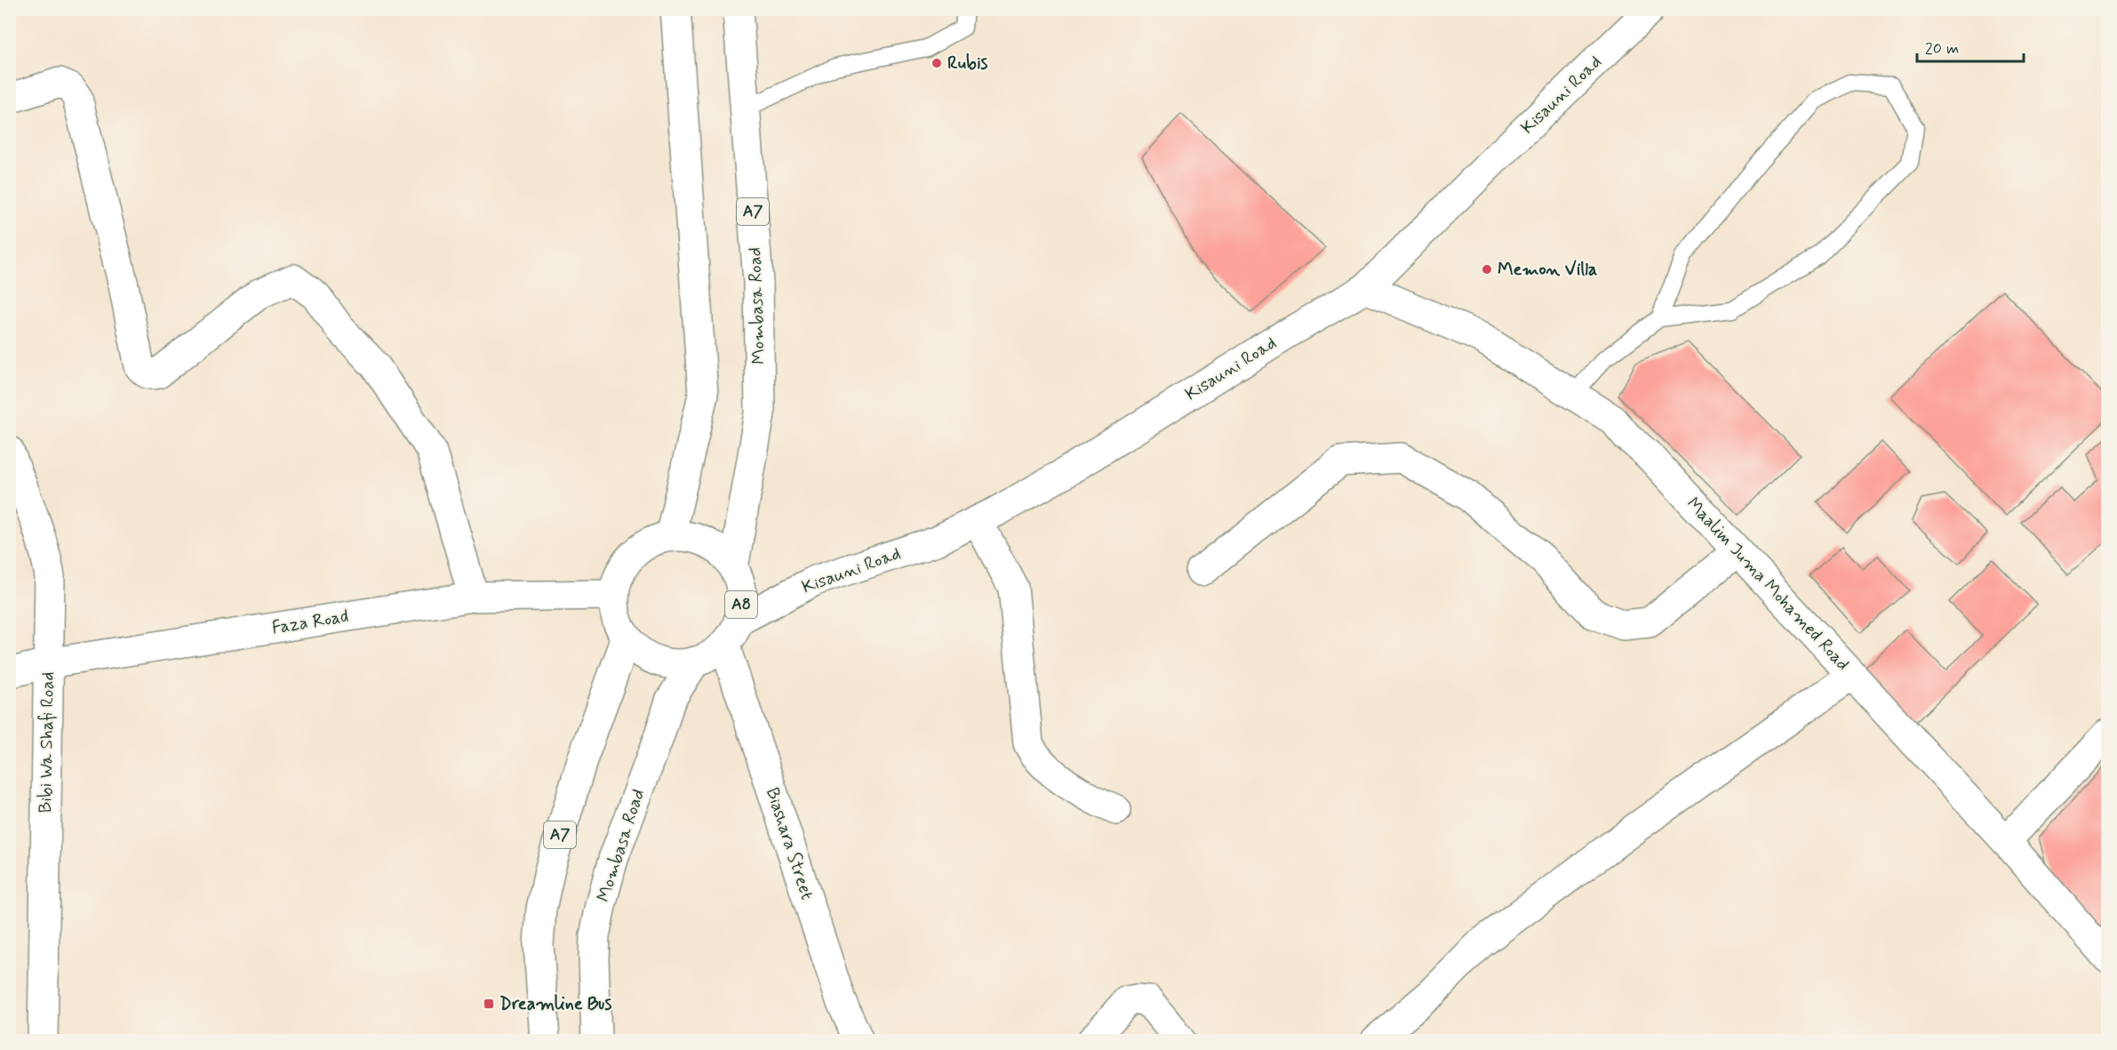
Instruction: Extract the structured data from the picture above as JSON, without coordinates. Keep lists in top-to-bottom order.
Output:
{
  "streets": {
    "main road": [
      "Kisauni Road",
      "A7",
      "Mombasa Road",
      "Maalim Juma Mohamed Road",
      "A8",
      "Faza Road",
      "Bibi Wa Shafi Road",
      "Biashara Street"
    ]
  },
  "crossings": [
    ["Kisauni Road", "A7"],
    ["Kisauni Road", "Mombasa Road"],
    ["Kisauni Road", "Maalim Juma Mohamed Road"],
    ["Kisauni Road", "A8"],
    ["Kisauni Road", "Faza Road"],
    ["Kisauni Road", "Biashara Street"],
    ["A7", "Mombasa Road"],
    ["A7", "A8"],
    ["A7", "Faza Road"],
    ["A7", "Biashara Street"],
    ["Mombasa Road", "A8"],
    ["Mombasa Road", "Faza Road"],
    ["Mombasa Road", "Biashara Street"],
    ["A8", "Faza Road"],
    ["A8", "Biashara Street"],
    ["Faza Road", "Bibi Wa Shafi Road"],
    ["Faza Road", "Biashara Street"]
  ],
  "places": {
    "other": ["Rubis", "Memon Villa"],
    "transit": ["Dreamline Bus"]
  },
  "scale_bar": "20 m"
}
